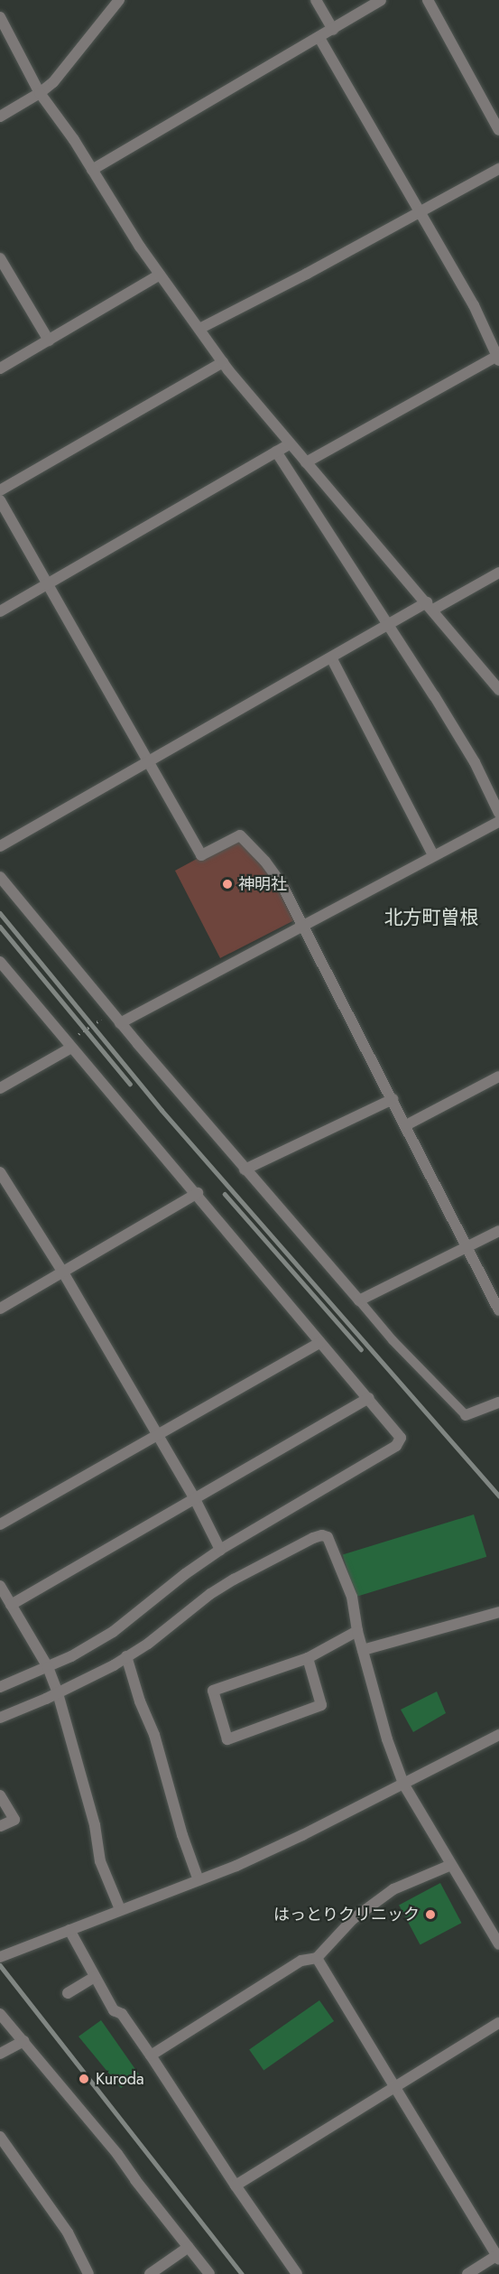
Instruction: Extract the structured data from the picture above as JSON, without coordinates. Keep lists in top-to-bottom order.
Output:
{
  "districts": ["北方町曽根"],
  "places": ["神明社", "はっとりクリニック", "Kuroda"]
}
